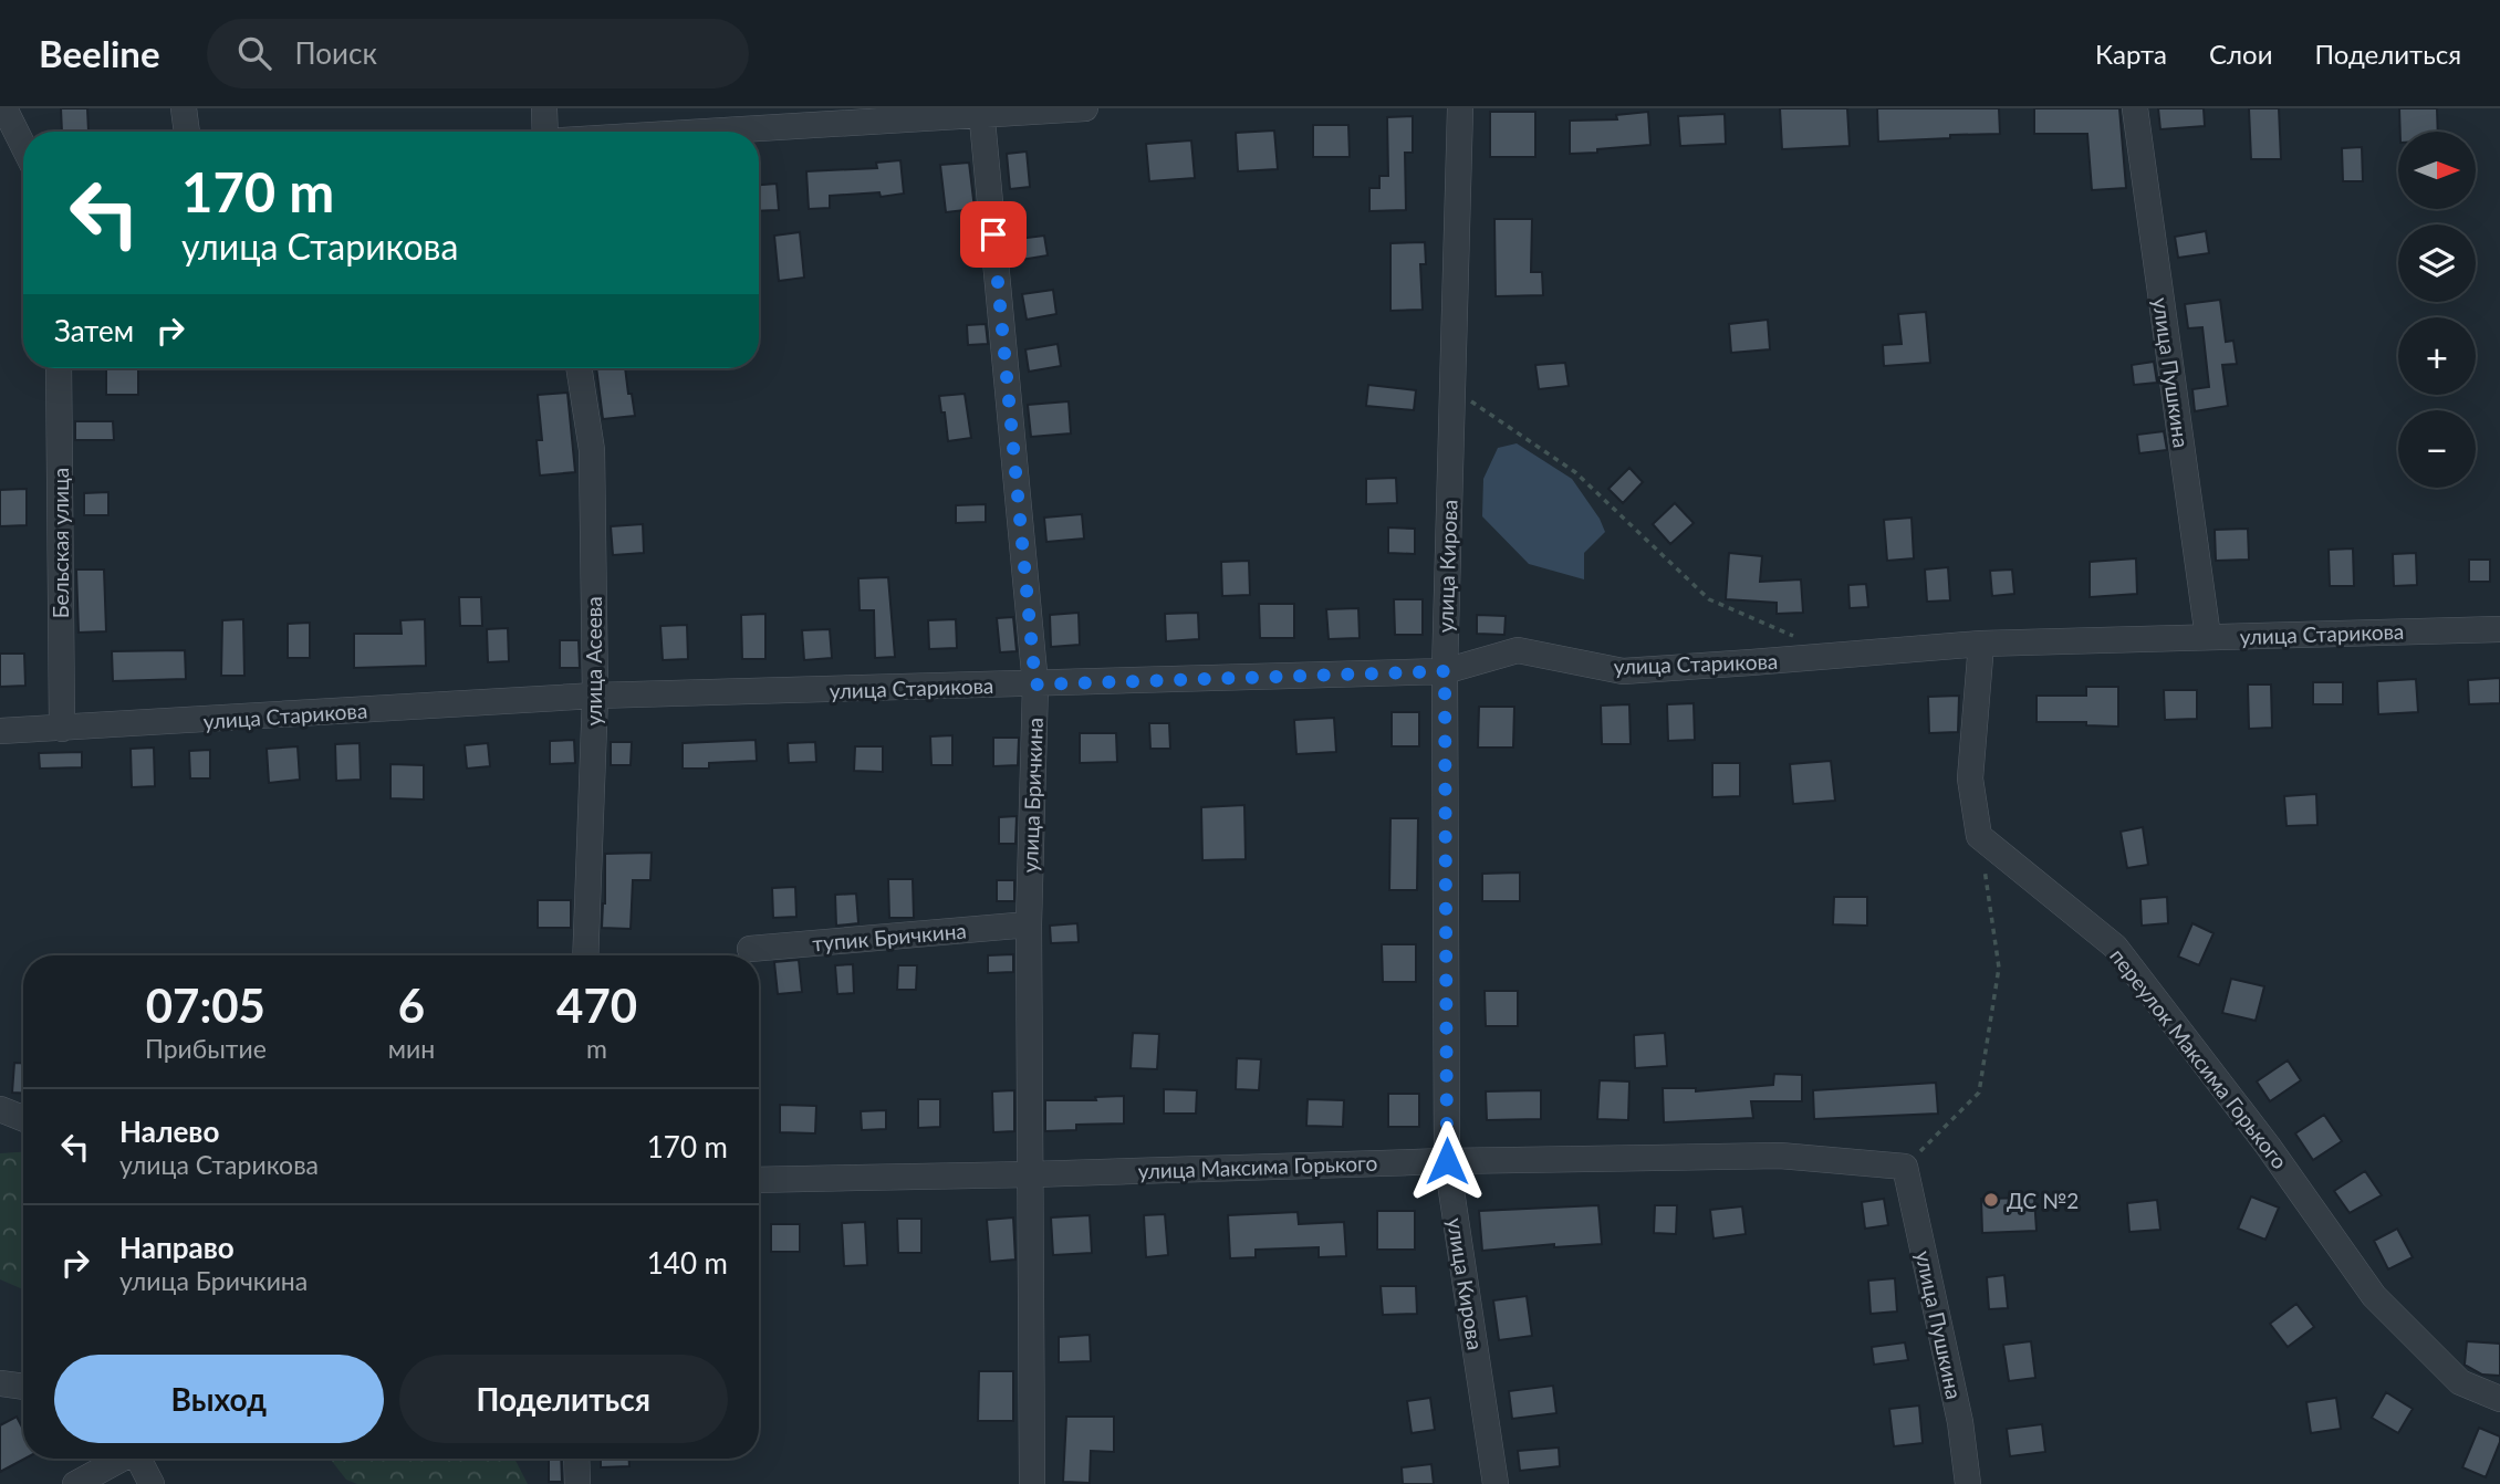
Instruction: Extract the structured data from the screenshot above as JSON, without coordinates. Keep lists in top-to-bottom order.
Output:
{
  "streets": {
    "street": [
      "улица Пушкина",
      "Бельская улица",
      "улица Кирова",
      "улица Старикова",
      "улица Асеева",
      "улица Бричкина",
      "тупик Бричкина",
      "переулок Максима Горького",
      "улица Максима Горького"
    ]
  },
  "crossings": [
    ["улица Пушкина", "улица Старикова"],
    ["улица Пушкина", "улица Максима Горького"],
    ["Бельская улица", "улица Старикова"],
    ["улица Кирова", "улица Старикова"],
    ["улица Кирова", "улица Максима Горького"],
    ["улица Старикова", "улица Асеева"],
    ["улица Старикова", "улица Бричкина"],
    ["улица Бричкина", "тупик Бричкина"],
    ["улица Бричкина", "улица Максима Горького"]
  ],
  "places": ["ДС №2"],
  "north": "right",
  "page": {
    "header": "Beeline",
    "search": "Поиск",
    "nav": ["Карта", "Слои", "Поделиться"],
    "map_buttons": ["+", "−"],
    "turn": ["170 m", "улица Старикова"],
    "then": "Затем",
    "eta": [
      "07:05",
      "Прибытие",
      "6",
      "мин",
      "470",
      "m"
    ],
    "list": [
      {
        "name": "Налево",
        "note": "улица Старикова",
        "value": "170 m"
      },
      {
        "name": "Направо",
        "note": "улица Бричкина",
        "value": "140 m"
      }
    ],
    "buttons": ["Выход", "Поделиться"]
  }
}
